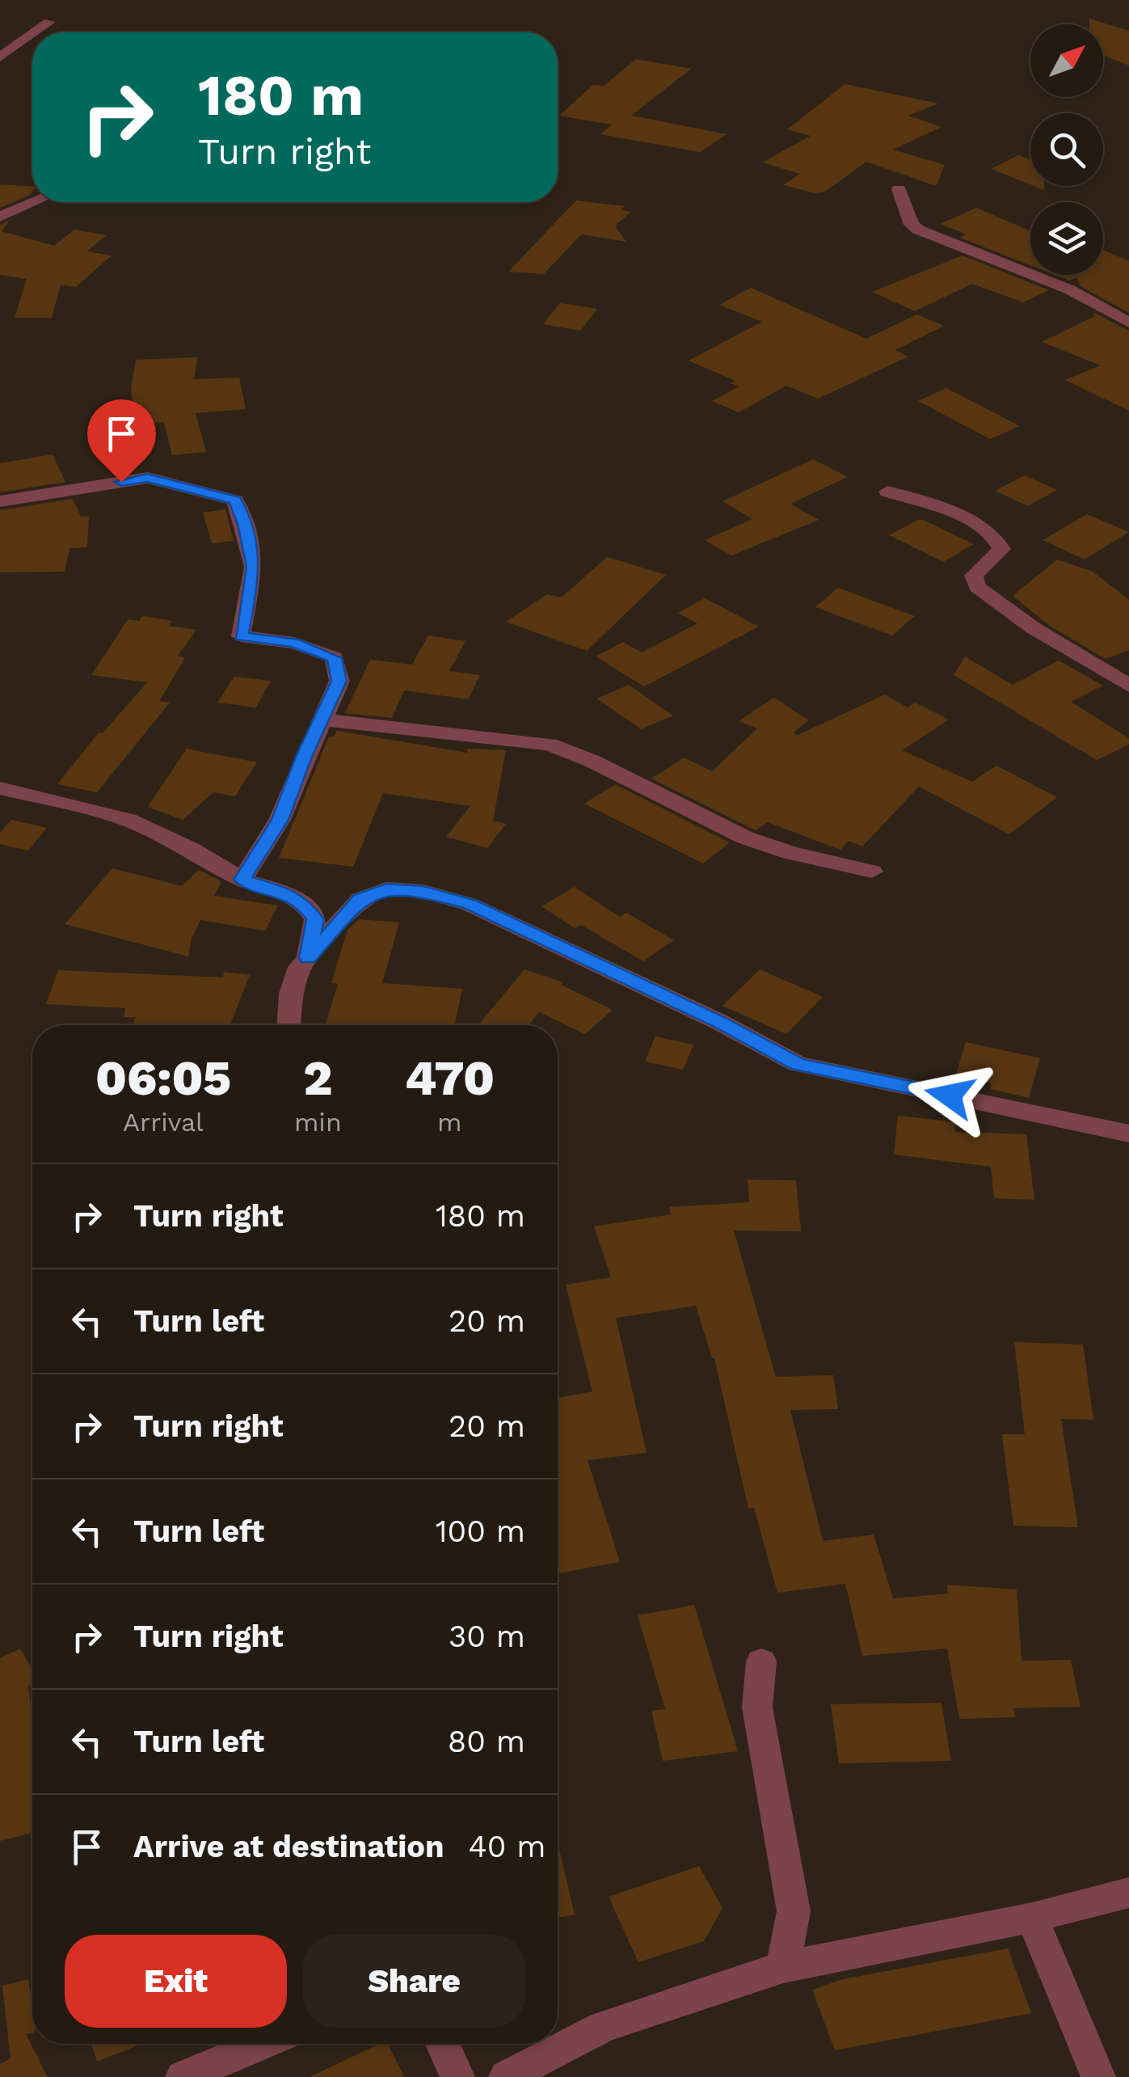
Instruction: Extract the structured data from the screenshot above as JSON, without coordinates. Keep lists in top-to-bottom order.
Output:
{
  "north": "top right",
  "page": {
    "turn": ["180 m", "Turn right"],
    "eta": [
      "06:05",
      "Arrival",
      "2",
      "min",
      "470",
      "m"
    ],
    "list": [
      {
        "name": "Turn right",
        "value": "180 m"
      },
      {
        "name": "Turn left",
        "value": "20 m"
      },
      {
        "name": "Turn right",
        "value": "20 m"
      },
      {
        "name": "Turn left",
        "value": "100 m"
      },
      {
        "name": "Turn right",
        "value": "30 m"
      },
      {
        "name": "Turn left",
        "value": "80 m"
      },
      {
        "name": "Arrive at destination",
        "value": "40 m"
      }
    ],
    "buttons": ["Exit", "Share"]
  }
}
